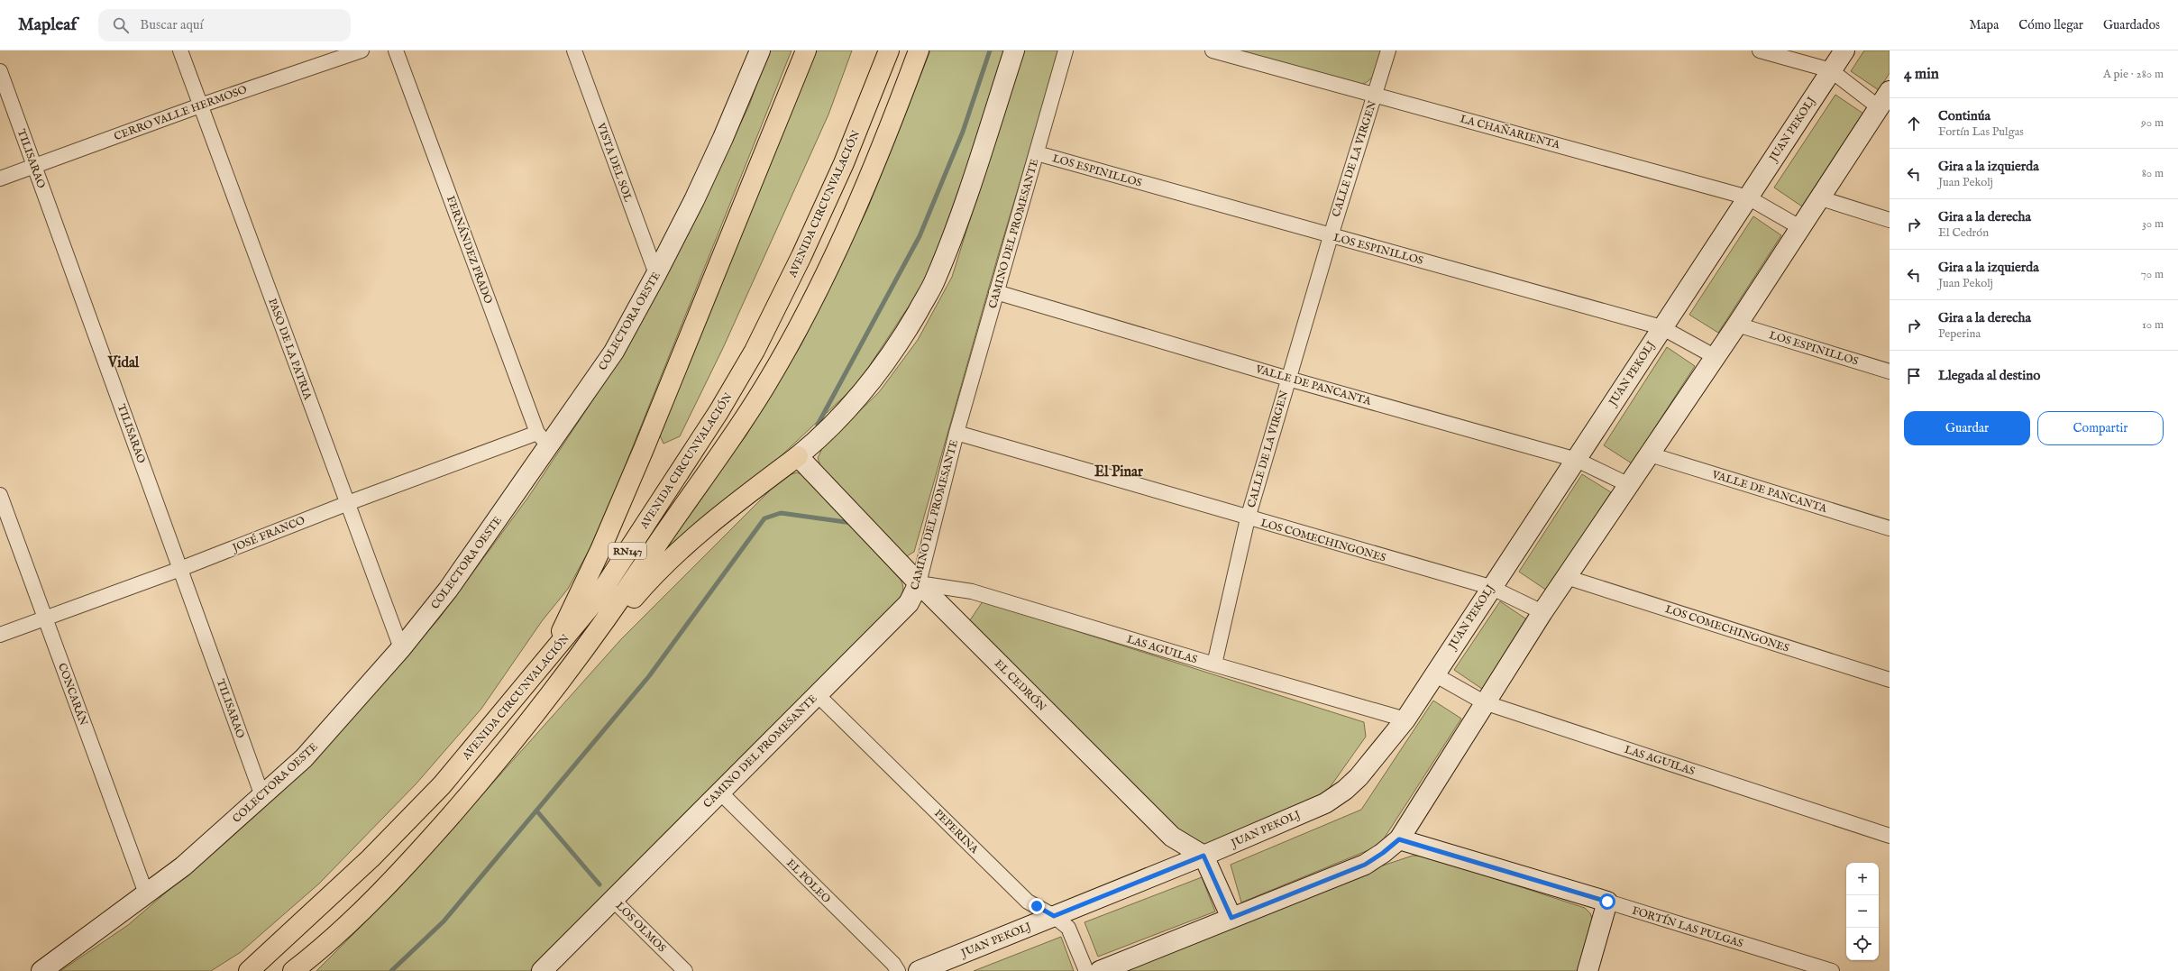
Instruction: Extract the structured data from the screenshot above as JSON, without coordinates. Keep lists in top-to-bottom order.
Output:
{
  "streets": {
    "highway": ["AVENIDA CIRCUNVALACIÓN", "RN147"],
    "street": [
      "CERRO VALLE HERMOSO",
      "JUAN PEKOLJ",
      "LA CHAÑARIENTA",
      "TILISARAO",
      "CALLE DE LA VIRGEN",
      "VISTA DEL SOL",
      "LOS ESPINILLOS",
      "CAMINO DEL PROMESANTE",
      "FERNÁNDEZ PRADO",
      "COLECTORA OESTE",
      "PASO DE LA PATRIA",
      "VALLE DE PANCANTA",
      "JOSÉ FRANCO",
      "LOS COMECHINGONES",
      "LAS AGUILAS",
      "EL CEDRÓN",
      "CONCARÁN",
      "PEPERINA",
      "EL POLEO",
      "LOS OLMOS",
      "FORTÍN LAS PULGAS"
    ]
  },
  "crossings": [
    ["CERRO VALLE HERMOSO", "TILISARAO"],
    ["CERRO VALLE HERMOSO", "PASO DE LA PATRIA"],
    ["JUAN PEKOLJ", "LA CHAÑARIENTA"],
    ["JUAN PEKOLJ", "LOS ESPINILLOS"],
    ["JUAN PEKOLJ", "VALLE DE PANCANTA"],
    ["JUAN PEKOLJ", "LOS COMECHINGONES"],
    ["JUAN PEKOLJ", "LAS AGUILAS"],
    ["JUAN PEKOLJ", "EL CEDRÓN"],
    ["JUAN PEKOLJ", "PEPERINA"],
    ["LA CHAÑARIENTA", "CALLE DE LA VIRGEN"],
    ["TILISARAO", "COLECTORA OESTE"],
    ["TILISARAO", "JOSÉ FRANCO"],
    ["CALLE DE LA VIRGEN", "LOS ESPINILLOS"],
    ["CALLE DE LA VIRGEN", "VALLE DE PANCANTA"],
    ["CALLE DE LA VIRGEN", "LOS COMECHINGONES"],
    ["CALLE DE LA VIRGEN", "LAS AGUILAS"],
    ["VISTA DEL SOL", "COLECTORA OESTE"],
    ["LOS ESPINILLOS", "CAMINO DEL PROMESANTE"],
    ["CAMINO DEL PROMESANTE", "VALLE DE PANCANTA"],
    ["CAMINO DEL PROMESANTE", "LOS COMECHINGONES"],
    ["CAMINO DEL PROMESANTE", "LAS AGUILAS"],
    ["CAMINO DEL PROMESANTE", "EL CEDRÓN"],
    ["CAMINO DEL PROMESANTE", "PEPERINA"],
    ["CAMINO DEL PROMESANTE", "EL POLEO"],
    ["CAMINO DEL PROMESANTE", "LOS OLMOS"],
    ["FERNÁNDEZ PRADO", "COLECTORA OESTE"],
    ["FERNÁNDEZ PRADO", "JOSÉ FRANCO"],
    ["COLECTORA OESTE", "PASO DE LA PATRIA"],
    ["COLECTORA OESTE", "JOSÉ FRANCO"],
    ["COLECTORA OESTE", "CONCARÁN"],
    ["PASO DE LA PATRIA", "JOSÉ FRANCO"],
    ["JOSÉ FRANCO", "CONCARÁN"],
    ["LAS AGUILAS", "EL CEDRÓN"]
  ],
  "districts": ["Vidal", "El Pinar"],
  "page": {
    "header": "Mapleaf",
    "search": "Buscar aquí",
    "nav": ["Mapa", "Cómo llegar", "Guardados"],
    "heading": ["4 min", "A pie · 280 m"],
    "list": [
      ["Continúa", "Fortín Las Pulgas", "90 m"],
      ["Gira a la izquierda", "Juan Pekolj", "80 m"],
      ["Gira a la derecha", "El Cedrón", "30 m"],
      ["Gira a la izquierda", "Juan Pekolj", "70 m"],
      ["Gira a la derecha", "Peperina", "10 m"],
      "Llegada al destino"
    ],
    "buttons": ["Guardar", "Compartir"],
    "map_buttons": ["+", "−"]
  }
}
